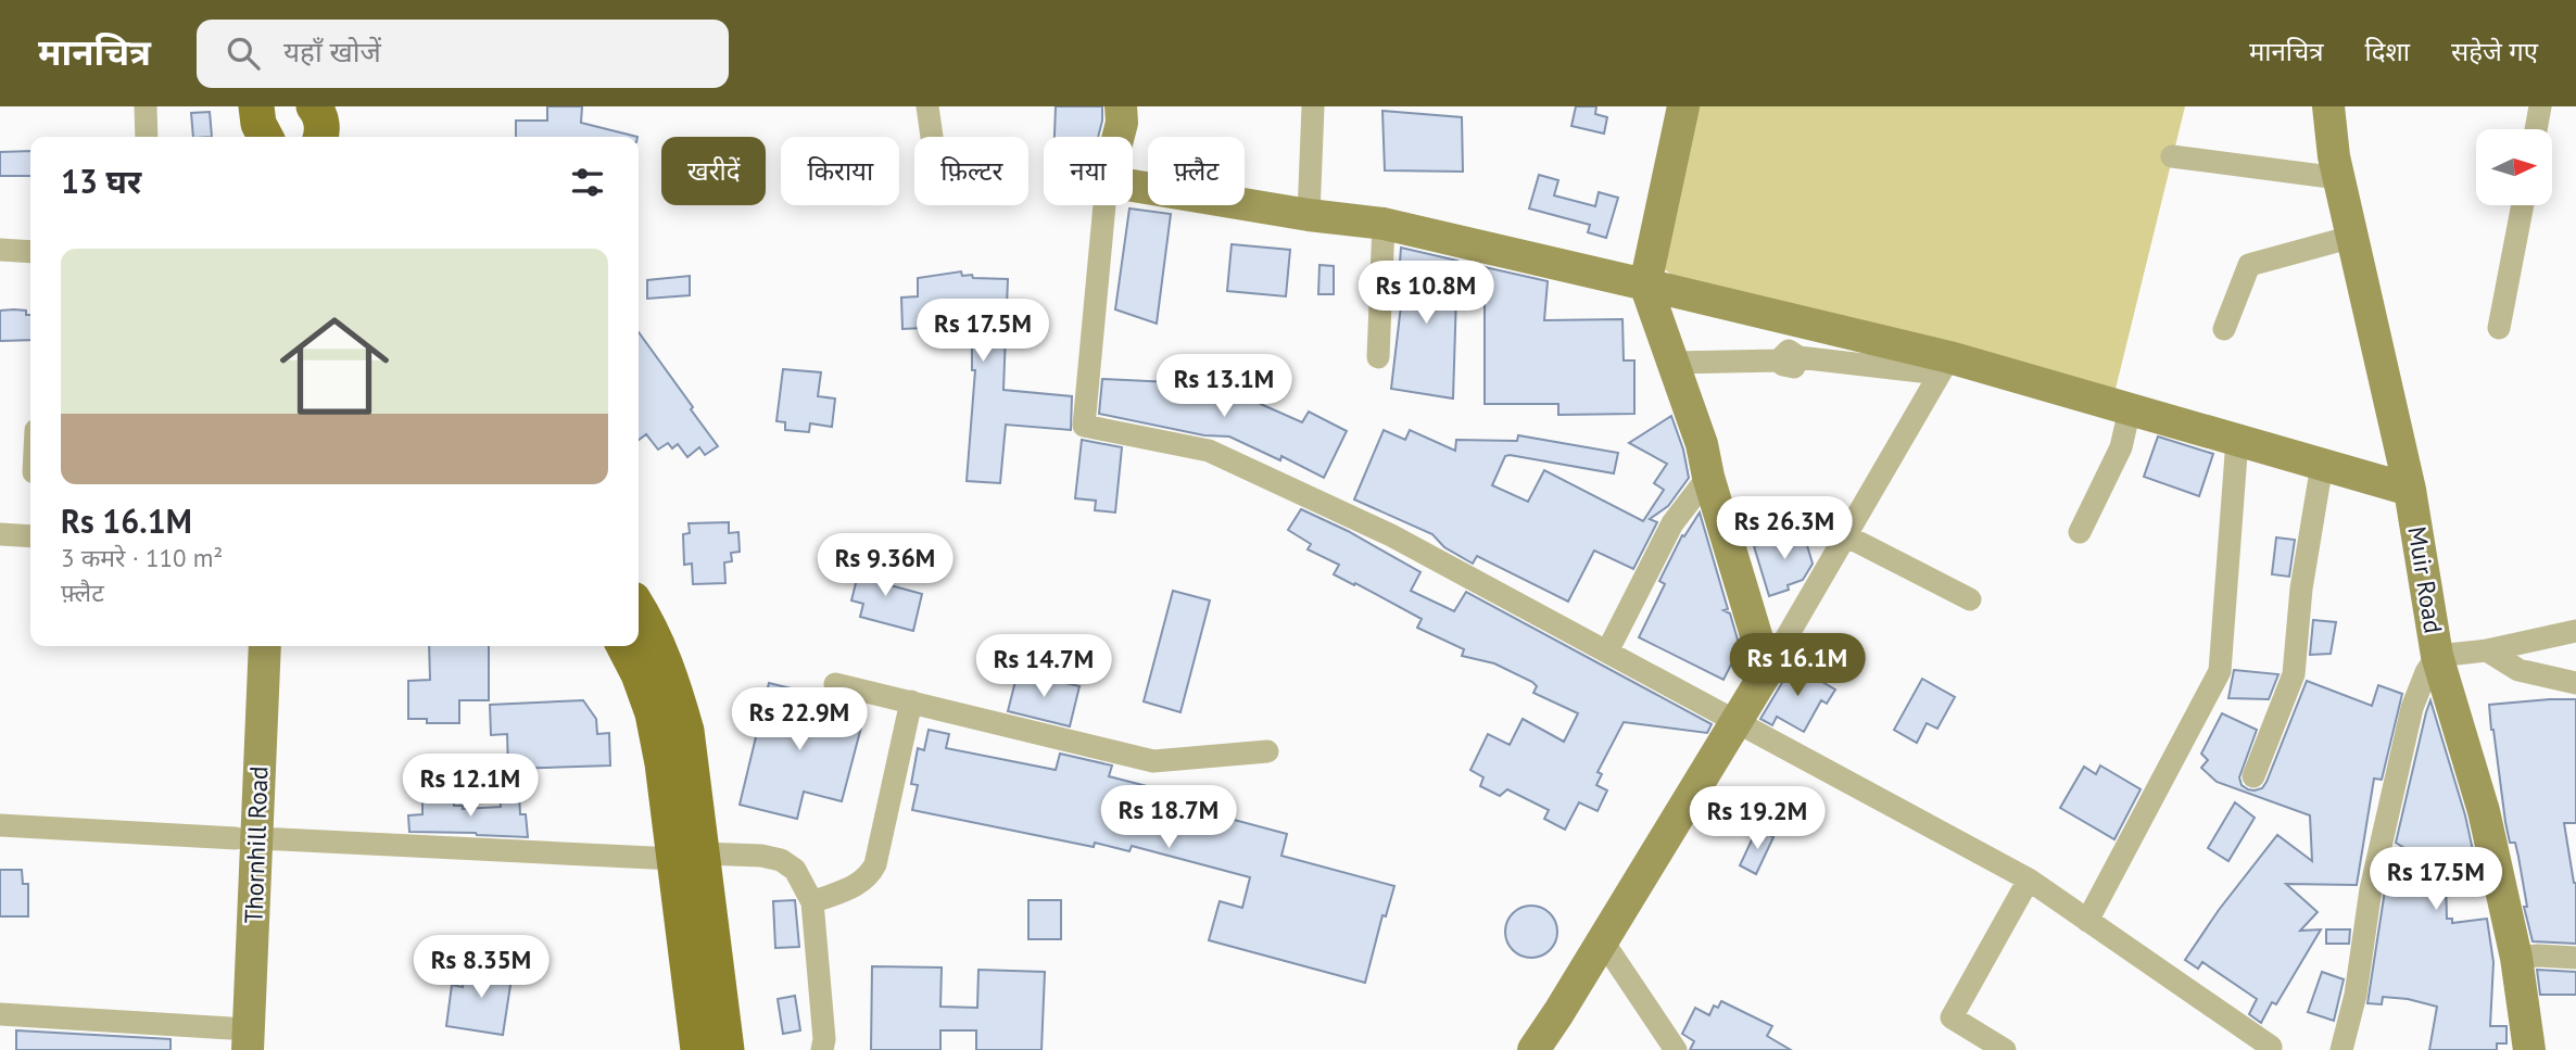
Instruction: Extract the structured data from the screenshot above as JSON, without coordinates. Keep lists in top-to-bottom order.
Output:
{
  "streets": {
    "street": ["Muir Road", "Thornhill Road"]
  },
  "north": "right",
  "page": {
    "header": "मानचित्र",
    "search": "यहाँ खोजें",
    "nav": ["मानचित्र", "दिशा", "सहेजे गए"],
    "chip": [
      "खरीदें",
      "किराया",
      "फ़िल्टर",
      "नया",
      "फ़्लैट"
    ],
    "heading": "13 घर",
    "list": [
      {
        "name": "Rs 16.1M",
        "note": "3 कमरे · 110 m² · फ़्लैट"
      }
    ],
    "price": [
      "Rs 10.8M",
      "Rs 17.5M",
      "Rs 13.1M",
      "Rs 26.3M",
      "Rs 9.36M",
      "Rs 16.1M",
      "Rs 14.7M",
      "Rs 22.9M",
      "Rs 12.1M",
      "Rs 18.7M",
      "Rs 19.2M",
      "Rs 17.5M",
      "Rs 8.35M"
    ]
  }
}
